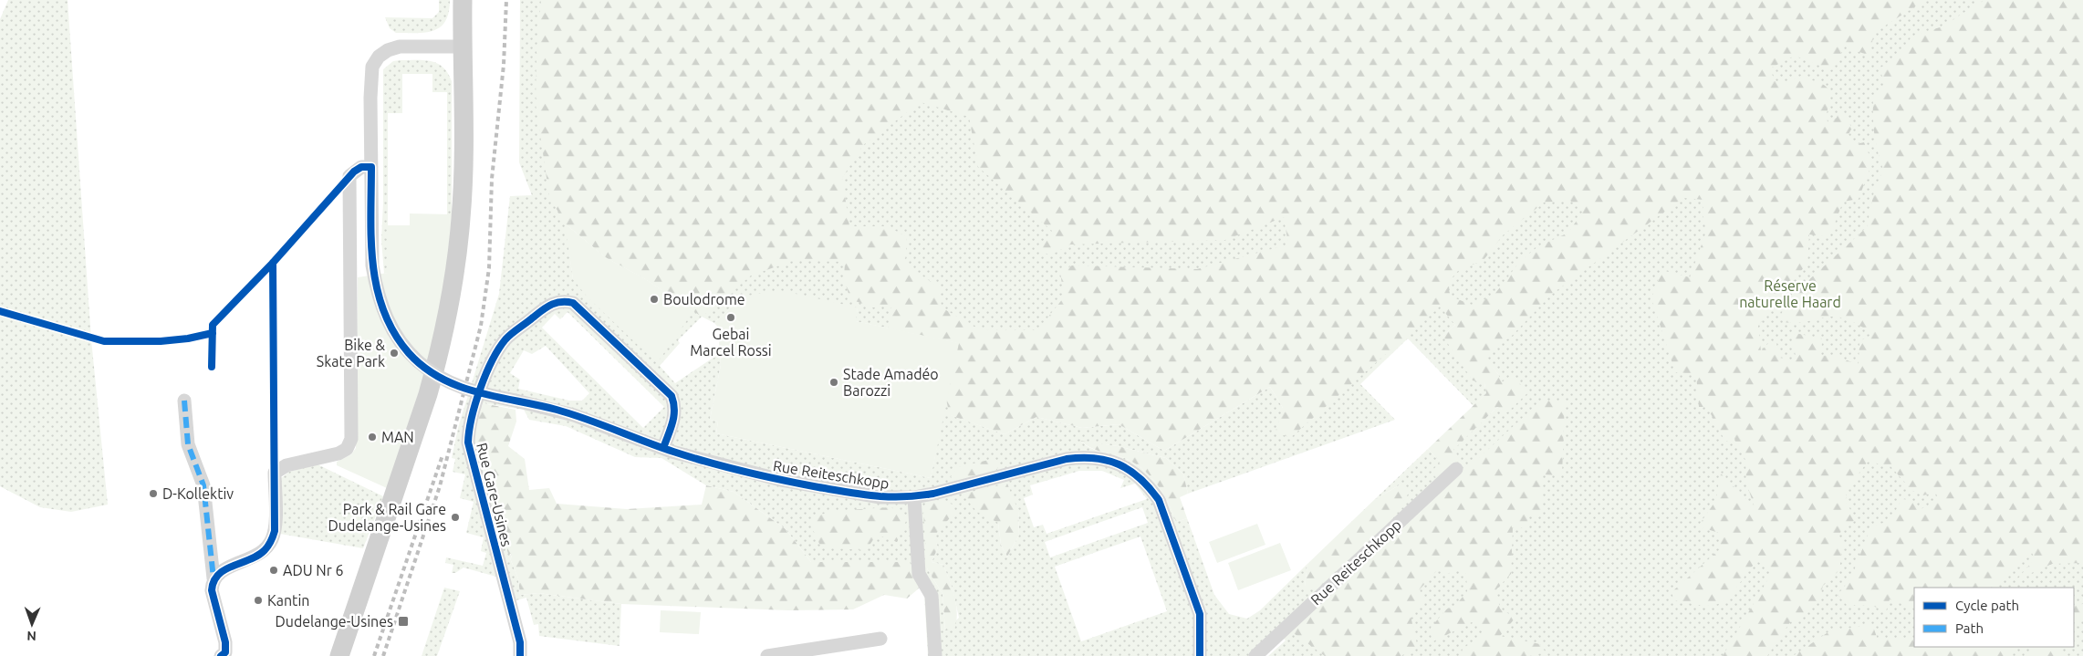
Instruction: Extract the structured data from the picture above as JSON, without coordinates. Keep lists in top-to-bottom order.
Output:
{
  "streets": {
    "street": ["Rue Reiteschkopp", "Rue Gare-Usines"]
  },
  "crossings": [
    ["Rue Reiteschkopp", "Rue Gare-Usines"]
  ],
  "parks": ["Réserve naturelle Haard"],
  "places": {
    "other": [
      "Boulodrome",
      "Gebai Marcel Rossi",
      "Bike & Skate Park",
      "Stade Amadéo Barozzi",
      "MAN",
      "D-Kollektiv",
      "Park & Rail Gare Dudelange-Usines",
      "ADU Nr 6",
      "Kantin"
    ],
    "transit": ["Dudelange-Usines"]
  },
  "legend": ["Cycle path", "Path"],
  "north": "bottom"
}
